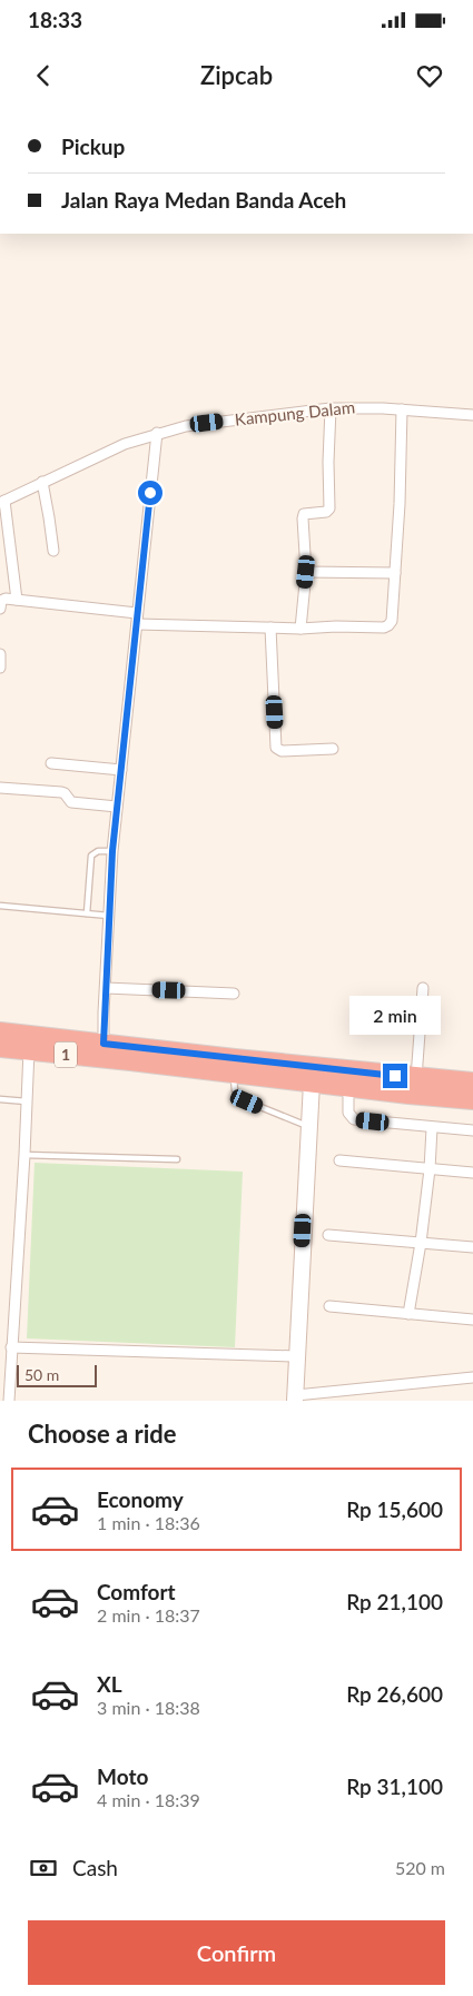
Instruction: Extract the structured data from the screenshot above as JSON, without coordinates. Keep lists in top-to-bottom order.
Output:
{
  "streets": {
    "highway": ["1"],
    "street": ["Kampung Dalam"]
  },
  "scale_bar": "50 m",
  "page": {
    "status": "18:33",
    "header": "Zipcab",
    "banner": ["Pickup", "Jalan Raya Medan Banda Aceh"],
    "bubble": "2 min",
    "scale": "50 m",
    "heading": "Choose a ride",
    "list": [
      {
        "name": "Economy",
        "note": "1 min · 18:36",
        "value": "Rp 15,600"
      },
      {
        "name": "Comfort",
        "note": "2 min · 18:37",
        "value": "Rp 21,100"
      },
      {
        "name": "XL",
        "note": "3 min · 18:38",
        "value": "Rp 26,600"
      },
      {
        "name": "Moto",
        "note": "4 min · 18:39",
        "value": "Rp 31,100"
      }
    ],
    "pay": ["Cash", "520 m"],
    "buttons": "Confirm"
  }
}
